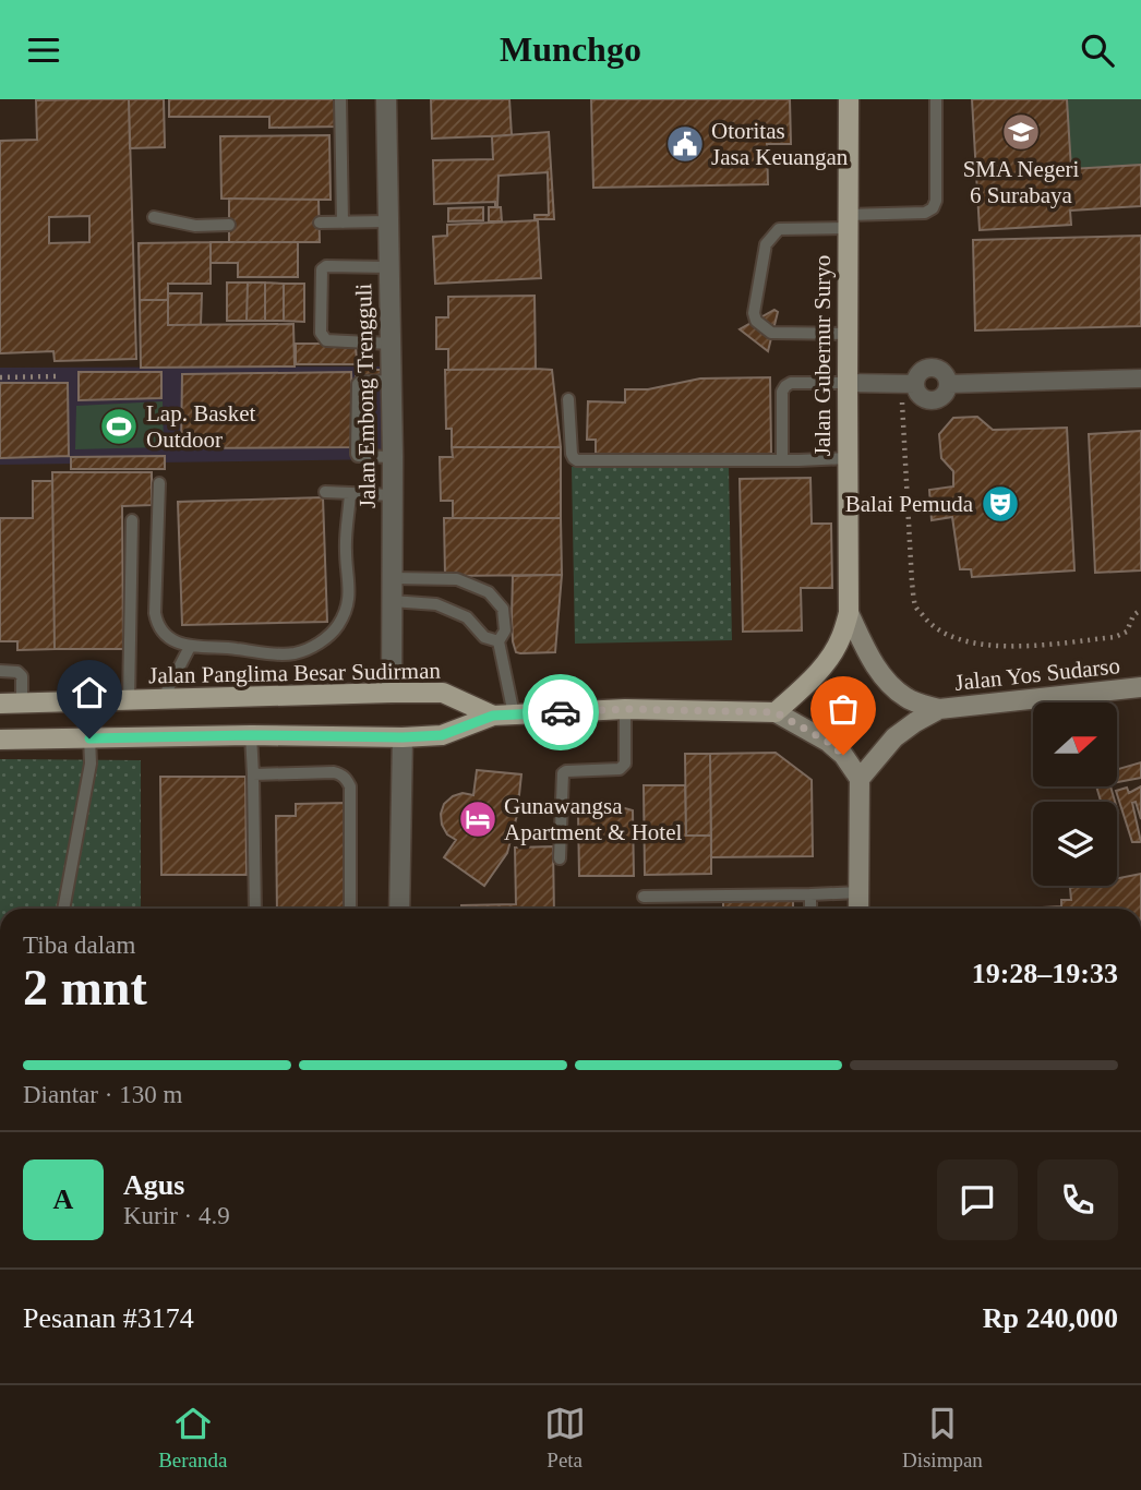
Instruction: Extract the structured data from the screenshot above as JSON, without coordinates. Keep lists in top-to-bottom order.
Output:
{
  "streets": {
    "main road": ["Jalan Gubernur Suryo", "Jalan Panglima Besar Sudirman", "Jalan Yos Sudarso"],
    "street": ["Jalan Embong Trengguli"]
  },
  "crossings": [
    ["Jalan Gubernur Suryo", "Jalan Panglima Besar Sudirman"],
    ["Jalan Gubernur Suryo", "Jalan Yos Sudarso"],
    ["Jalan Embong Trengguli", "Jalan Panglima Besar Sudirman"]
  ],
  "places": {
    "school or university": ["SMA Negeri 6 Surabaya"],
    "public building": ["Otoritas Jasa Keuangan"],
    "sports": ["Lap. Basket Outdoor"],
    "theatre": ["Balai Pemuda"],
    "hotel": ["Gunawangsa Apartment & Hotel"]
  },
  "north": "right",
  "page": {
    "header": "Munchgo",
    "heading": ["2 mnt", "Tiba dalam", "19:28–19:33"],
    "panel": [
      "Agus",
      "Kurir · 4.9",
      "Pesanan #3174",
      "Rp 240,000"
    ],
    "bar": "Diantar · 130 m",
    "round": "A",
    "tabs": ["Beranda", "Peta", "Disimpan"]
  }
}
